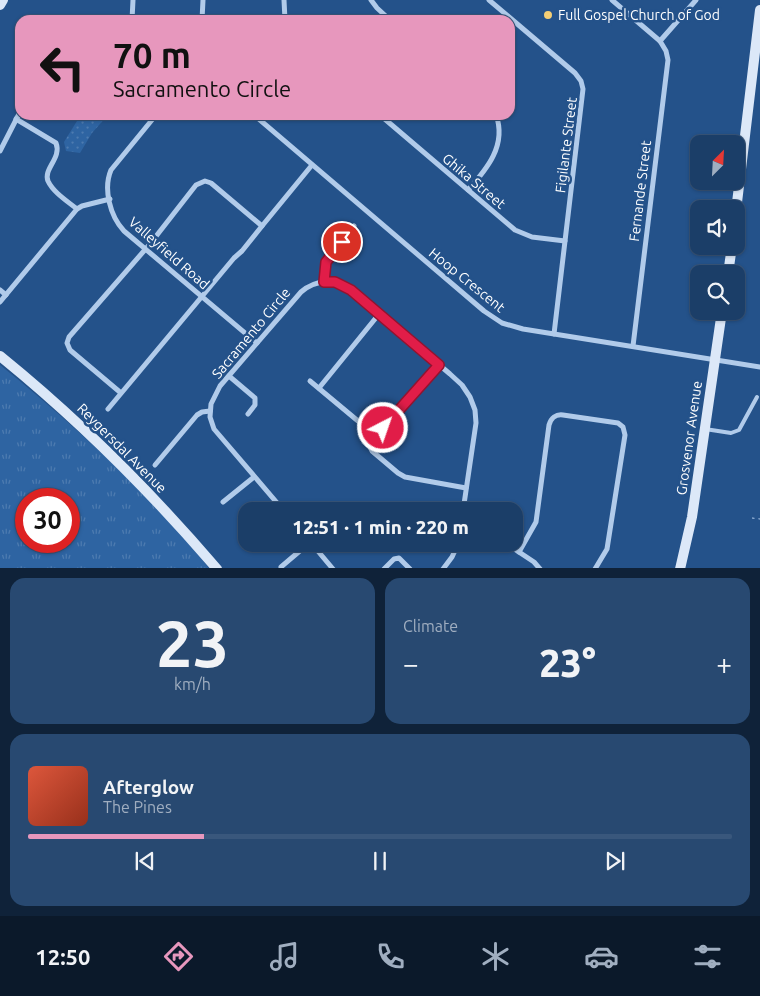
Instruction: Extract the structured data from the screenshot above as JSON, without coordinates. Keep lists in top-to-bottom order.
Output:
{
  "streets": {
    "street": [
      "Figilante Street",
      "Ghika Street",
      "Fernande Street",
      "Valleyfield Road",
      "Hoop Crescent",
      "Sacramento Circle",
      "Grosvenor Avenue",
      "Reygersdal Avenue"
    ]
  },
  "crossings": [
    ["Figilante Street", "Ghika Street"],
    ["Figilante Street", "Hoop Crescent"],
    ["Fernande Street", "Hoop Crescent"],
    ["Valleyfield Road", "Sacramento Circle"],
    ["Hoop Crescent", "Grosvenor Avenue"]
  ],
  "places": ["Full Gospel Church of God"],
  "north": "top right",
  "page": {
    "turn": ["70 m", "Sacramento Circle"],
    "limit": "30",
    "trip": "12:51 · 1 min · 220 m",
    "tile": [
      ["23", "km/h"],
      "Climate"
    ],
    "heat": ["−", "23°", "+"],
    "song": ["Afterglow", "The Pines"],
    "tabs": "12:50"
  }
}
